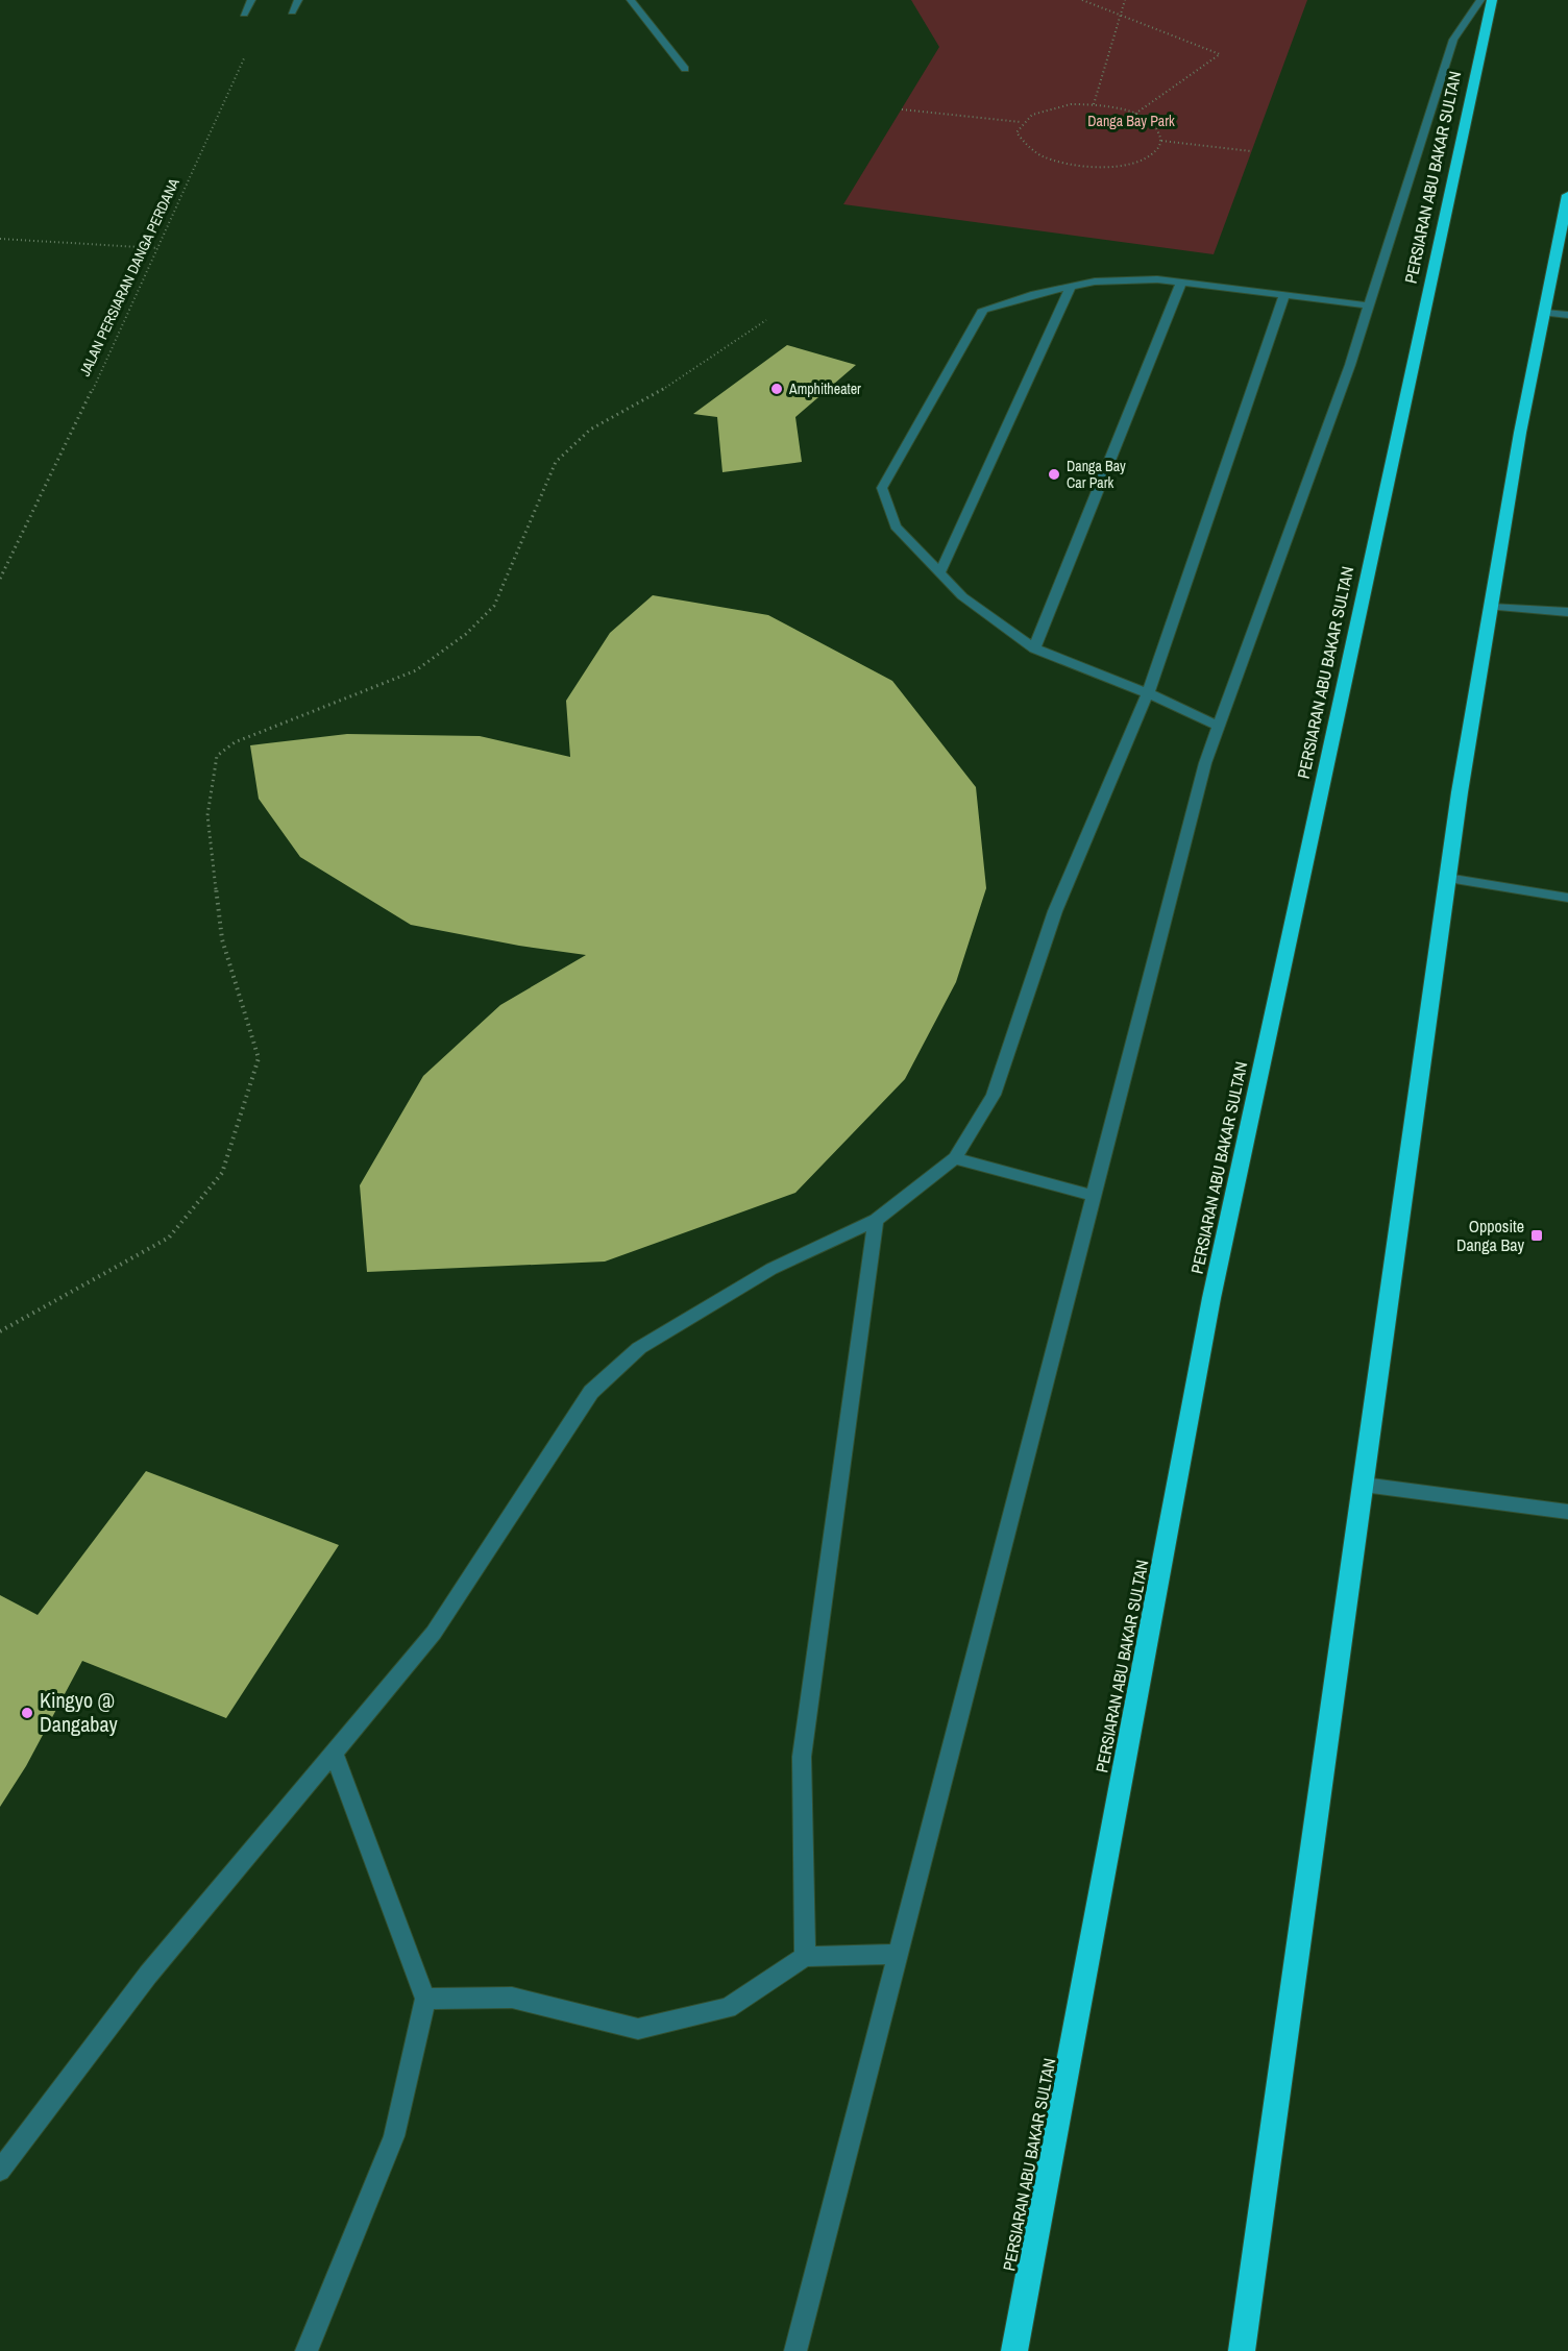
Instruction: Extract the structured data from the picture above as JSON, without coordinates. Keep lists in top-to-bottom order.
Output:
{
  "streets": {
    "highway": ["PERSIARAN ABU BAKAR SULTAN"],
    "path": ["JALAN PERSIARAN DANGA PERDANA"]
  },
  "parks": ["Danga Bay Park"],
  "places": {
    "other": ["Amphitheater", "Danga Bay Car Park", "Kingyo @ Dangabay"],
    "transit": ["Opposite Danga Bay"]
  }
}
